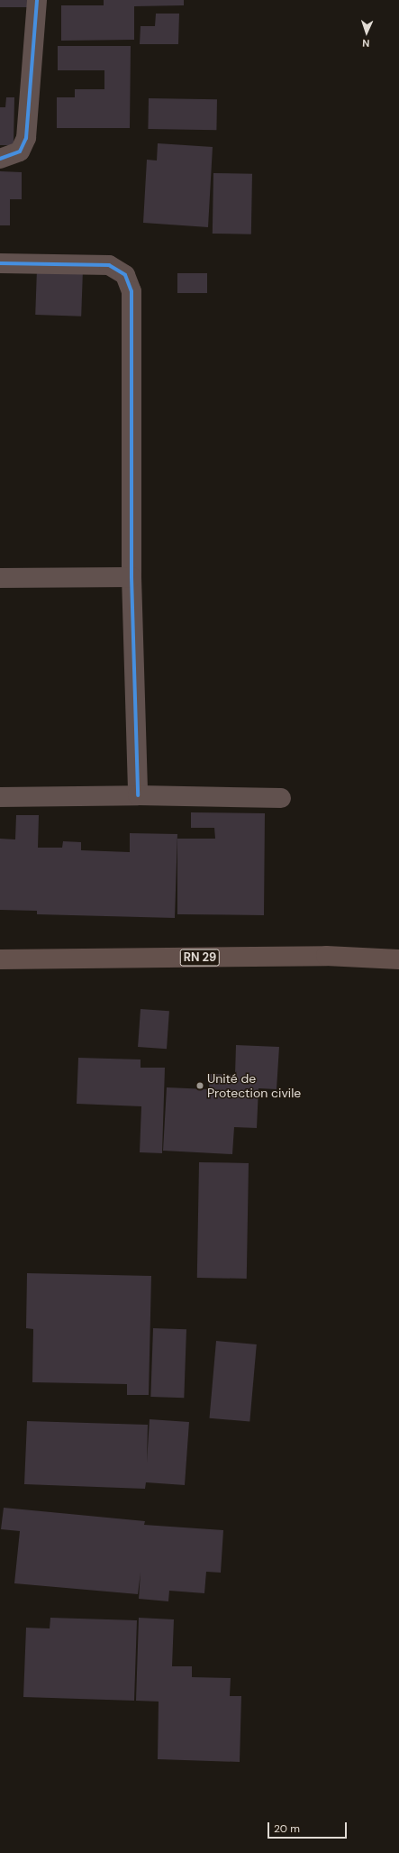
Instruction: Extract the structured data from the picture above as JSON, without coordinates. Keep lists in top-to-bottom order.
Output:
{
  "streets": {
    "main road": ["RN 29"]
  },
  "places": ["Unité de Protection civile"],
  "scale_bar": "20 m",
  "north": "bottom"
}
